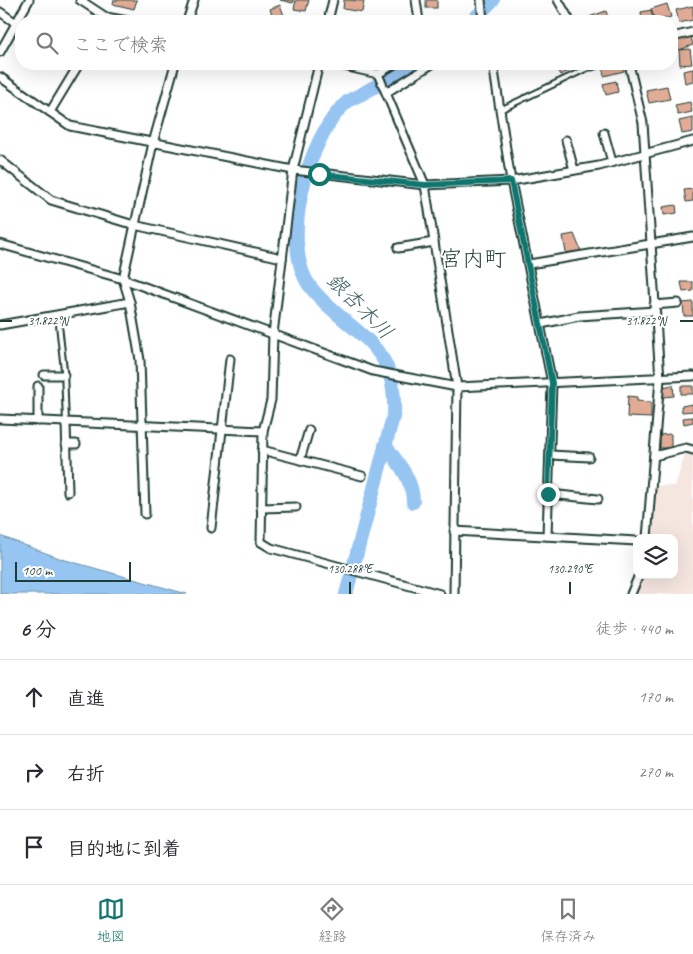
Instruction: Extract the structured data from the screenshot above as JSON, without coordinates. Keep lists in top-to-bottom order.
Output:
{
  "districts": ["宮内町"],
  "water": ["銀杏木川"],
  "scale_bar": "100 m",
  "page": {
    "search": "ここで検索",
    "scale": "100 m",
    "heading": ["6 分", "徒歩 · 440 m"],
    "list": [
      ["直進", "170 m"],
      ["右折", "270 m"],
      "目的地に到着"
    ],
    "nav": ["地図", "経路", "保存済み"]
  },
  "coordinates": ["31.822°N", "130.288°E", "130.290°E"]
}
